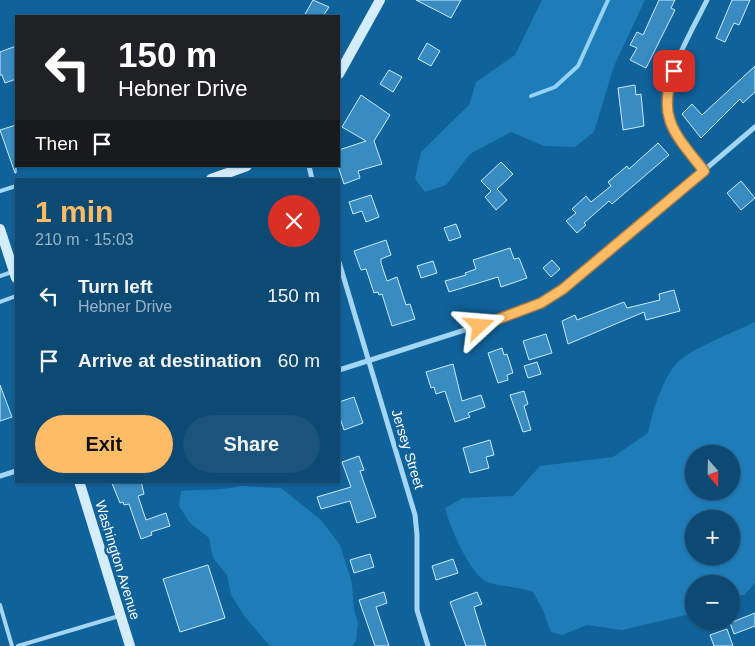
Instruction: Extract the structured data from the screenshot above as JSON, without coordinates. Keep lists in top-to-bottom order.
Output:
{
  "streets": {
    "main road": ["Washington Avenue"],
    "street": ["Jersey Street"]
  },
  "north": "bottom",
  "page": {
    "turn": ["150 m", "Hebner Drive"],
    "then": "Then",
    "heading": ["1 min", "210 m · 15:03"],
    "list": [
      {
        "name": "Turn left",
        "note": "Hebner Drive",
        "value": "150 m"
      },
      {
        "name": "Arrive at destination",
        "value": "60 m"
      }
    ],
    "buttons": ["Exit", "Share"],
    "map_buttons": ["+", "−"]
  }
}
